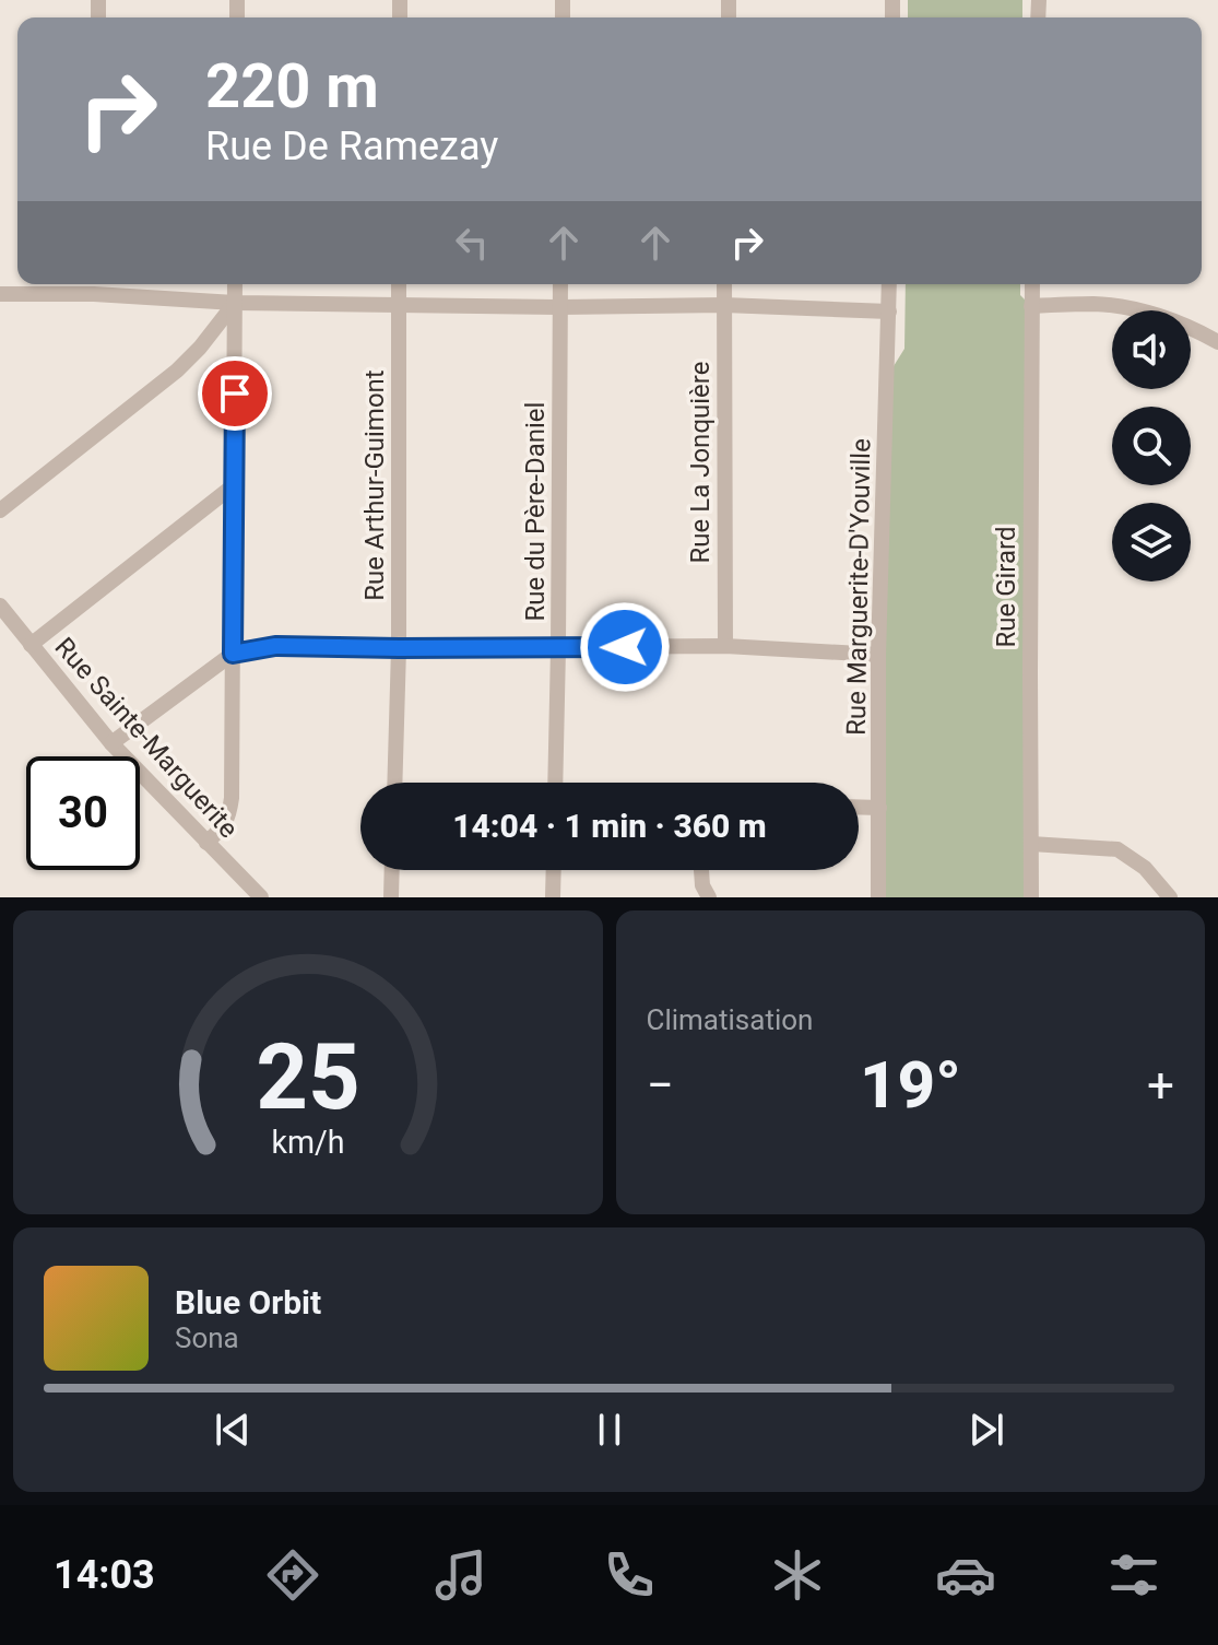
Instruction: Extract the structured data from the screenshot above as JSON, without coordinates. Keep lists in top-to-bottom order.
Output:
{
  "streets": {
    "street": [
      "Rue La Jonquière",
      "Rue Arthur-Guimont",
      "Rue du Père-Daniel",
      "Rue Marguerite-D'Youville",
      "Rue Girard",
      "Rue Sainte-Marguerite"
    ]
  },
  "page": {
    "turn": ["220 m", "Rue De Ramezay"],
    "limit": "30",
    "trip": "14:04 · 1 min · 360 m",
    "tile": "Climatisation",
    "heat": ["−", "19°", "+"],
    "song": ["Blue Orbit", "Sona"],
    "tabs": "14:03",
    "gauge": ["25", "km/h"]
  }
}
